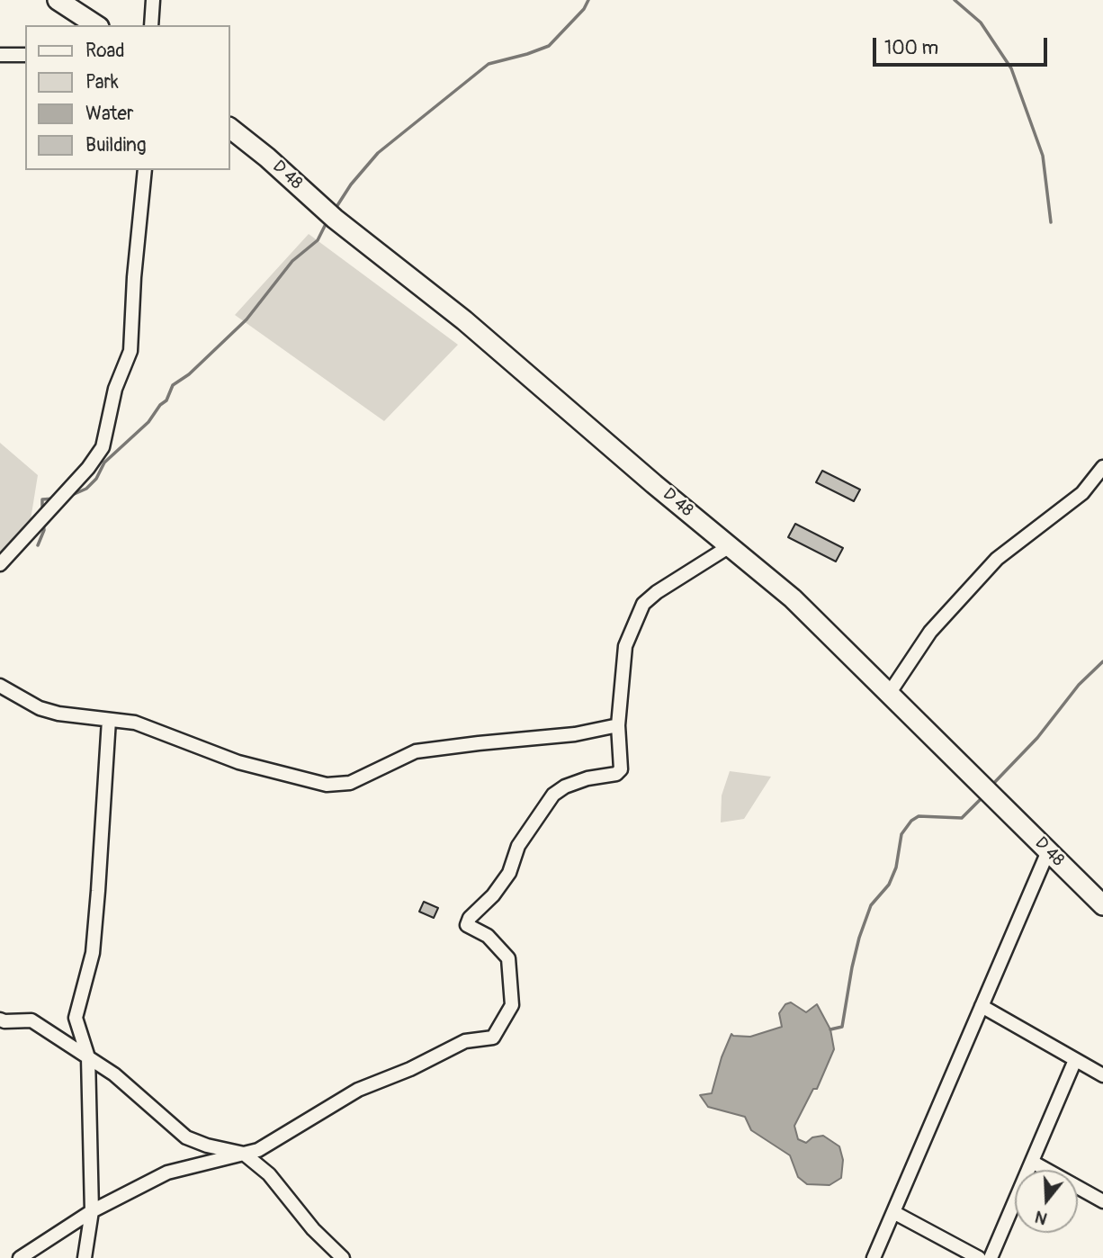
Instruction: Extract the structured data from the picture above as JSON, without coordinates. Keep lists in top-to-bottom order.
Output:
{
  "streets": {
    "street": ["D 48"]
  },
  "legend": [
    "Road",
    "Park",
    "Water",
    "Building"
  ],
  "scale_bar": "100 m",
  "north": "bottom"
}
